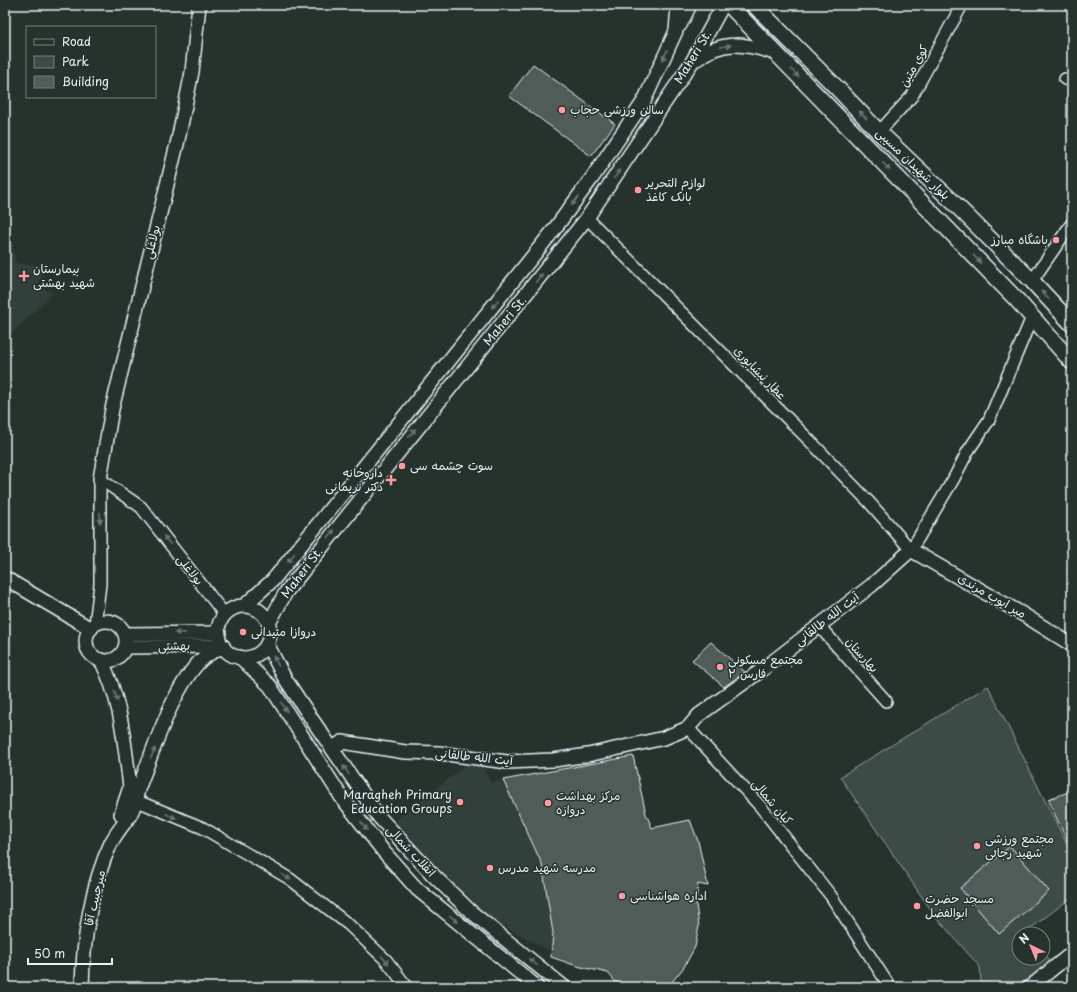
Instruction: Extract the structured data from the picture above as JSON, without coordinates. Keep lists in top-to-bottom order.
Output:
{
  "streets": {
    "main road": ["بلوار شهیدان مسیبی"],
    "street": [
      "Maheri St.",
      "کوی متین",
      "بولاغلی",
      "عطار نیشابوری",
      "میر ایوب مرندی",
      "آیت الله طالقانی",
      "بهشتی",
      "بهارستان",
      "کیان شمالی",
      "انقلاب شمالی",
      "میرحبیب آقا"
    ]
  },
  "crossings": [
    ["Maheri St.", "بولاغلی"],
    ["Maheri St.", "عطار نیشابوری"],
    ["Maheri St.", "بهشتی"],
    ["Maheri St.", "انقلاب شمالی"],
    ["Maheri St.", "میرحبیب آقا"],
    ["کوی متین", "بلوار شهیدان مسیبی"],
    ["بلوار شهیدان مسیبی", "آیت الله طالقانی"],
    ["بولاغلی", "بهشتی"],
    ["بولاغلی", "انقلاب شمالی"],
    ["بولاغلی", "میرحبیب آقا"],
    ["عطار نیشابوری", "میر ایوب مرندی"],
    ["عطار نیشابوری", "آیت الله طالقانی"],
    ["میر ایوب مرندی", "آیت الله طالقانی"],
    ["آیت الله طالقانی", "بهارستان"],
    ["آیت الله طالقانی", "کیان شمالی"],
    ["آیت الله طالقانی", "انقلاب شمالی"],
    ["بهشتی", "انقلاب شمالی"],
    ["بهشتی", "میرحبیب آقا"],
    ["انقلاب شمالی", "میرحبیب آقا"]
  ],
  "one_way": ["میرحبیب آقا"],
  "places": {
    "other": [
      "سالن ورزشی حجاب",
      "لوازم التحریر بانک کاغذ",
      "باشگاه مبارز",
      "سوت چشمه سی",
      "دروازا مئیدانی",
      "مجتمع مسکونی فارس ۲",
      "Maragheh Primary Education Groups",
      "مرکز بهداشت دروازه",
      "مجتمع ورزشی شهید رجائی",
      "مدرسه شهید مدرس",
      "اداره هواشناسی",
      "مسجد حضرت ابوالفضل"
    ],
    "health": ["بیمارستان شهید بهشتی", "داروخانه دكتر نریمانی"]
  },
  "legend": ["Road", "Park", "Building"],
  "scale_bar": "50 m",
  "north": "top left"
}
